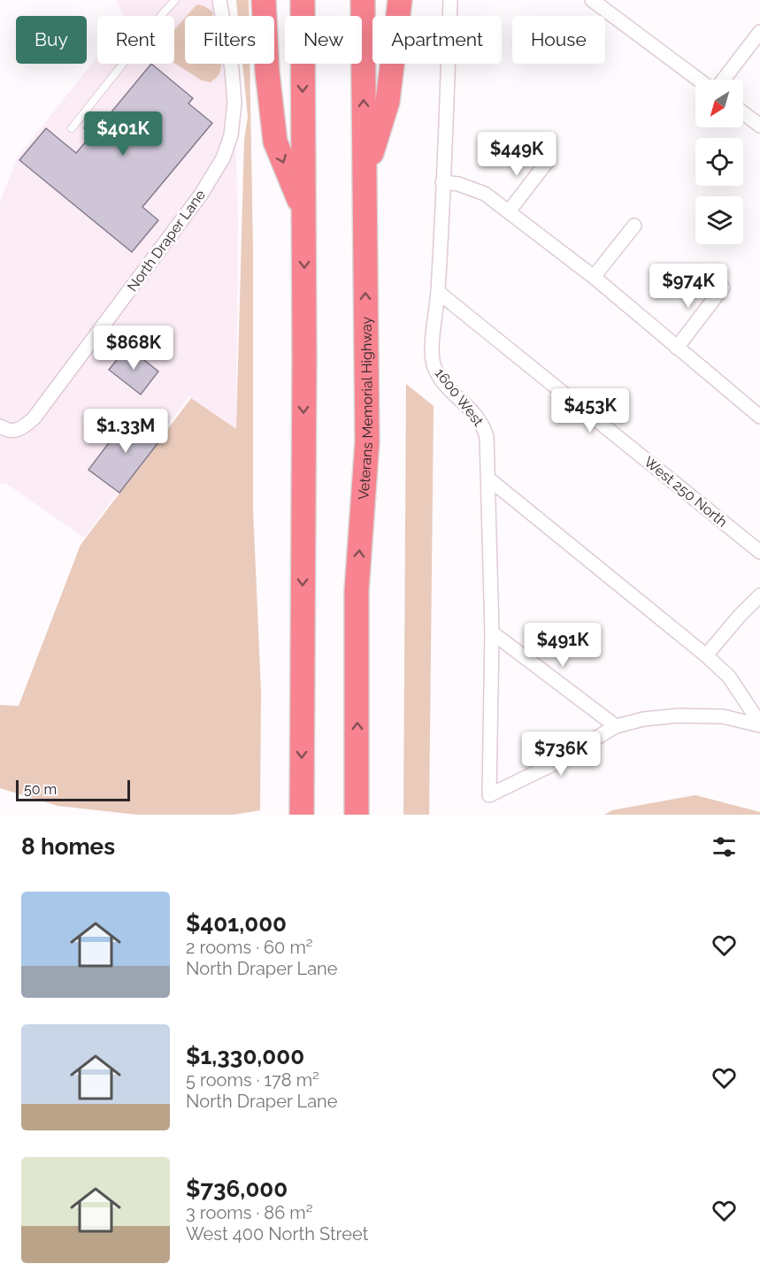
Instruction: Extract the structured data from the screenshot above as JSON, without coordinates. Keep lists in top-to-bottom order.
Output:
{
  "streets": {
    "highway": ["Veterans Memorial Highway"],
    "street": ["North Draper Lane", "1600 West", "West 250 North"]
  },
  "crossings": [
    ["1600 West", "West 250 North"]
  ],
  "scale_bar": "50 m",
  "north": "bottom left",
  "page": {
    "chip": [
      "Buy",
      "Rent",
      "Filters",
      "New",
      "Apartment",
      "House"
    ],
    "price": [
      "$401K",
      "$449K",
      "$974K",
      "$868K",
      "$453K",
      "$1.33M",
      "$491K",
      "$736K"
    ],
    "scale": "50 m",
    "heading": "8 homes",
    "list": [
      {
        "name": "$401,000",
        "note": "2 rooms · 60 m² · North Draper Lane"
      },
      {
        "name": "$1,330,000",
        "note": "5 rooms · 178 m² · North Draper Lane"
      },
      {
        "name": "$736,000",
        "note": "3 rooms · 86 m² · West 400 North Street"
      }
    ]
  }
}
